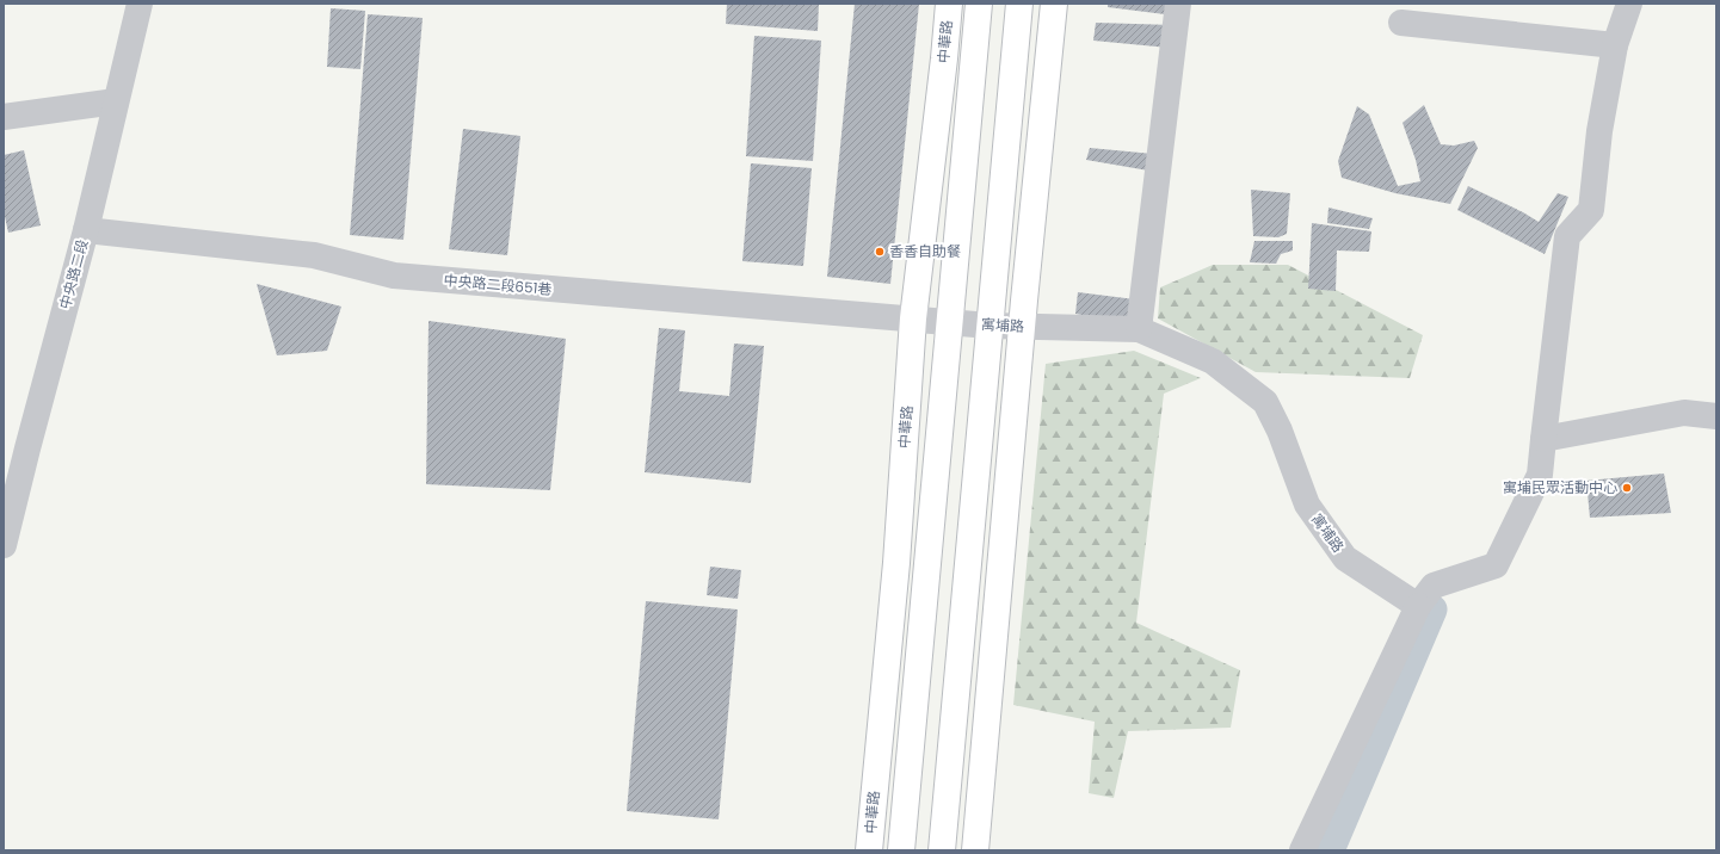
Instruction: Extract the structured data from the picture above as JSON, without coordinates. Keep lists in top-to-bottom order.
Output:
{
  "streets": {
    "main road": ["中華路"],
    "street": ["中央路二段", "中央路二段651巷", "寓埔路"]
  },
  "crossings": [
    ["中華路", "中央路二段651巷"],
    ["中華路", "寓埔路"],
    ["中央路二段", "中央路二段651巷"],
    ["中央路二段651巷", "寓埔路"]
  ],
  "places": ["香香自助餐", "寓埔民眾活動中心"]
}
